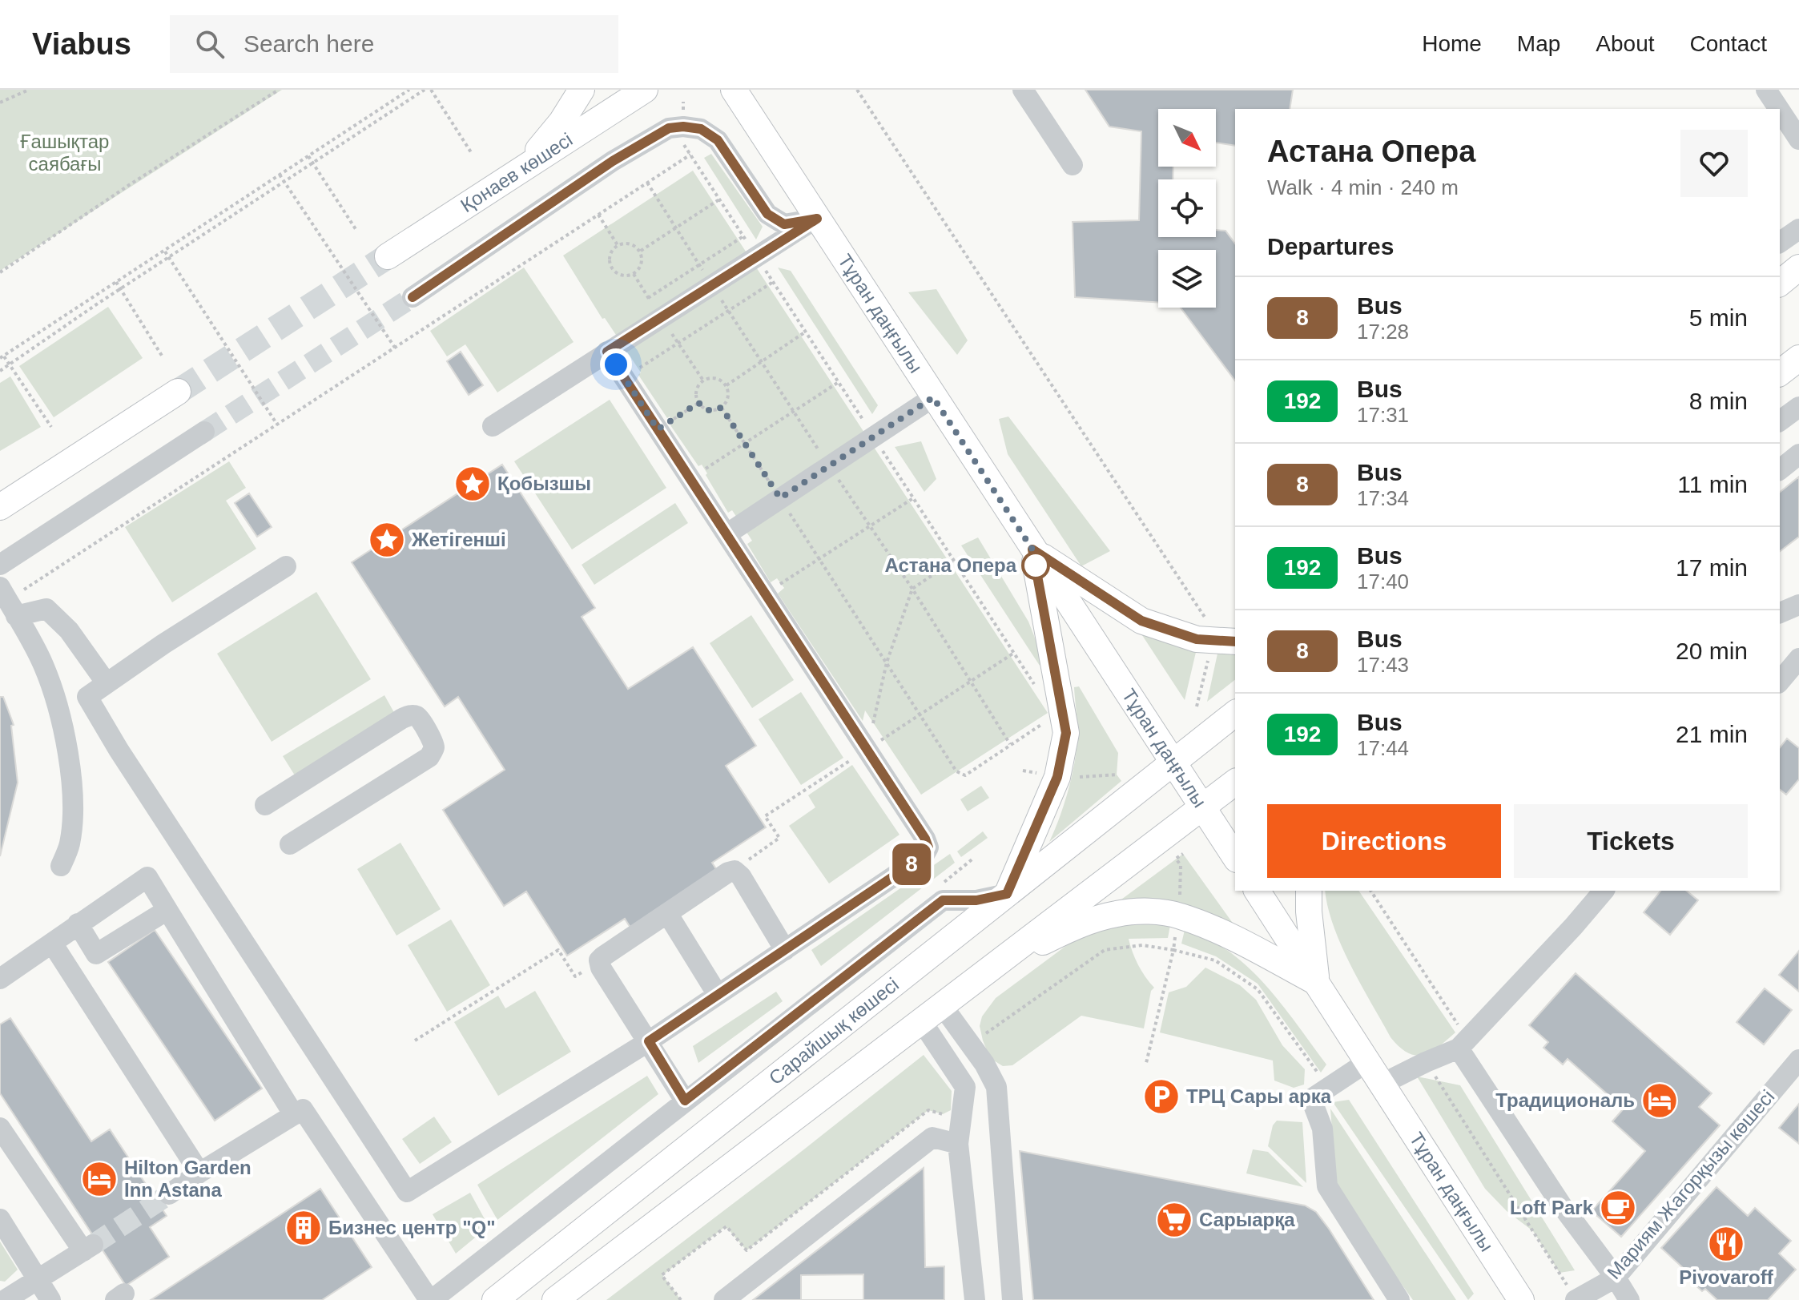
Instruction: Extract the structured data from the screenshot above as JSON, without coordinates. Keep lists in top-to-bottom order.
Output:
{
  "streets": {
    "main road": ["Қонаев көшесі", "Тұран даңғылы", "Сарайшық көшесі"],
    "street": ["Мариям Жагорқызы көшесі"]
  },
  "crossings": [
    ["Тұран даңғылы", "Сарайшық көшесі"]
  ],
  "parks": ["Ғашықтар саябағы"],
  "places": {
    "place": ["Қобызшы", "Жетігенші"],
    "other": ["Астана Опера"],
    "parking": ["ТРЦ Сары арка"],
    "hotel": ["Традициональ", "Hilton Garden Inn Astana"],
    "cafe": ["Loft Park"],
    "supermarket": ["Сарыарқа"],
    "building": ["Бизнес центр \"Q\""],
    "restaurant": ["Pivovaroff"]
  },
  "lines": ["bus line 8"],
  "north": "bottom right",
  "page": {
    "header": "Viabus",
    "search": "Search here",
    "nav": [
      "Home",
      "Map",
      "About",
      "Contact"
    ],
    "on_map": "8",
    "heading": [
      ["Астана Опера", "Walk · 4 min · 240 m"],
      "Departures"
    ],
    "list": [
      {
        "mark": "8",
        "name": "Bus",
        "note": "17:28",
        "value": "5 min"
      },
      {
        "mark": "192",
        "name": "Bus",
        "note": "17:31",
        "value": "8 min"
      },
      {
        "mark": "8",
        "name": "Bus",
        "note": "17:34",
        "value": "11 min"
      },
      {
        "mark": "192",
        "name": "Bus",
        "note": "17:40",
        "value": "17 min"
      },
      {
        "mark": "8",
        "name": "Bus",
        "note": "17:43",
        "value": "20 min"
      },
      {
        "mark": "192",
        "name": "Bus",
        "note": "17:44",
        "value": "21 min"
      }
    ],
    "buttons": ["Directions", "Tickets"]
  }
}
